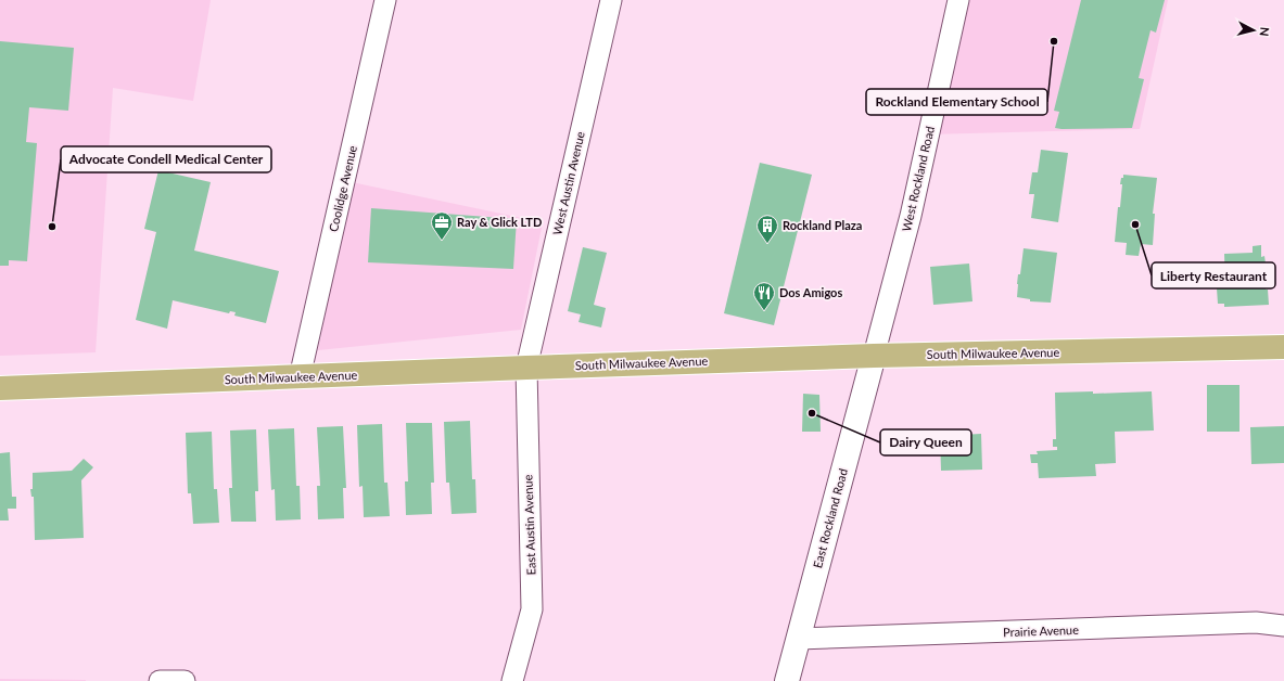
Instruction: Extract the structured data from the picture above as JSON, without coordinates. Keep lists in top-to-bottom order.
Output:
{
  "streets": {
    "main road": ["South Milwaukee Avenue"],
    "street": [
      "West Rockland Road",
      "West Austin Avenue",
      "Coolidge Avenue",
      "East Rockland Road",
      "East Austin Avenue",
      "Prairie Avenue"
    ]
  },
  "crossings": [
    ["West Rockland Road", "South Milwaukee Avenue"],
    ["West Rockland Road", "East Rockland Road"],
    ["West Austin Avenue", "South Milwaukee Avenue"],
    ["West Austin Avenue", "East Austin Avenue"],
    ["Coolidge Avenue", "South Milwaukee Avenue"],
    ["South Milwaukee Avenue", "East Rockland Road"],
    ["South Milwaukee Avenue", "East Austin Avenue"],
    ["East Rockland Road", "Prairie Avenue"]
  ],
  "places": {
    "other": [
      "Rockland Elementary School",
      "Liberty Restaurant",
      "Advocate Condell Medical Center",
      "Dairy Queen"
    ],
    "office": ["Ray & Glick LTD"],
    "building": ["Rockland Plaza"],
    "restaurant": ["Dos Amigos"]
  },
  "north": "right"
}
